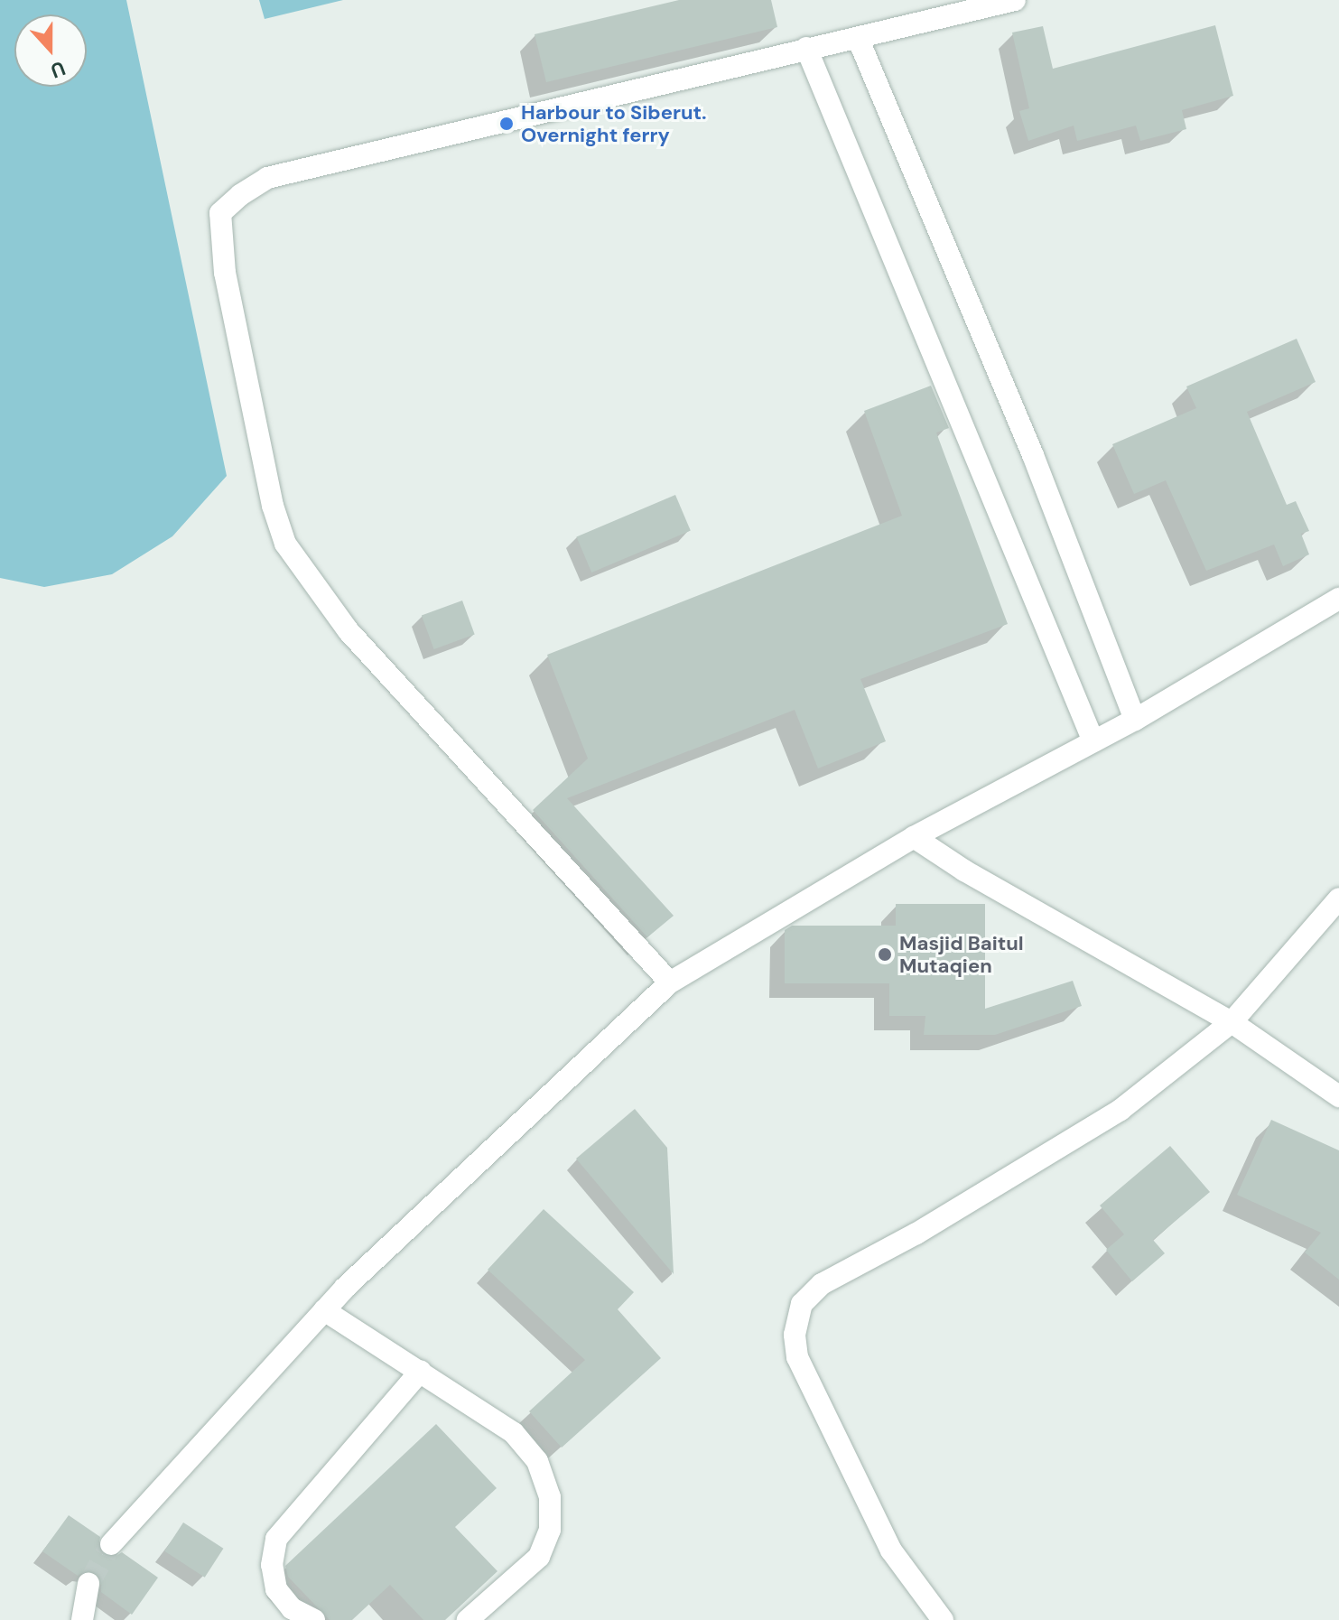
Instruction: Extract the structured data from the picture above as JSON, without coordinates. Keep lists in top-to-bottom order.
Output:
{
  "places": ["Harbour to Siberut. Overnight ferry", "Masjid Baitul Mutaqien"],
  "north": "bottom"
}
